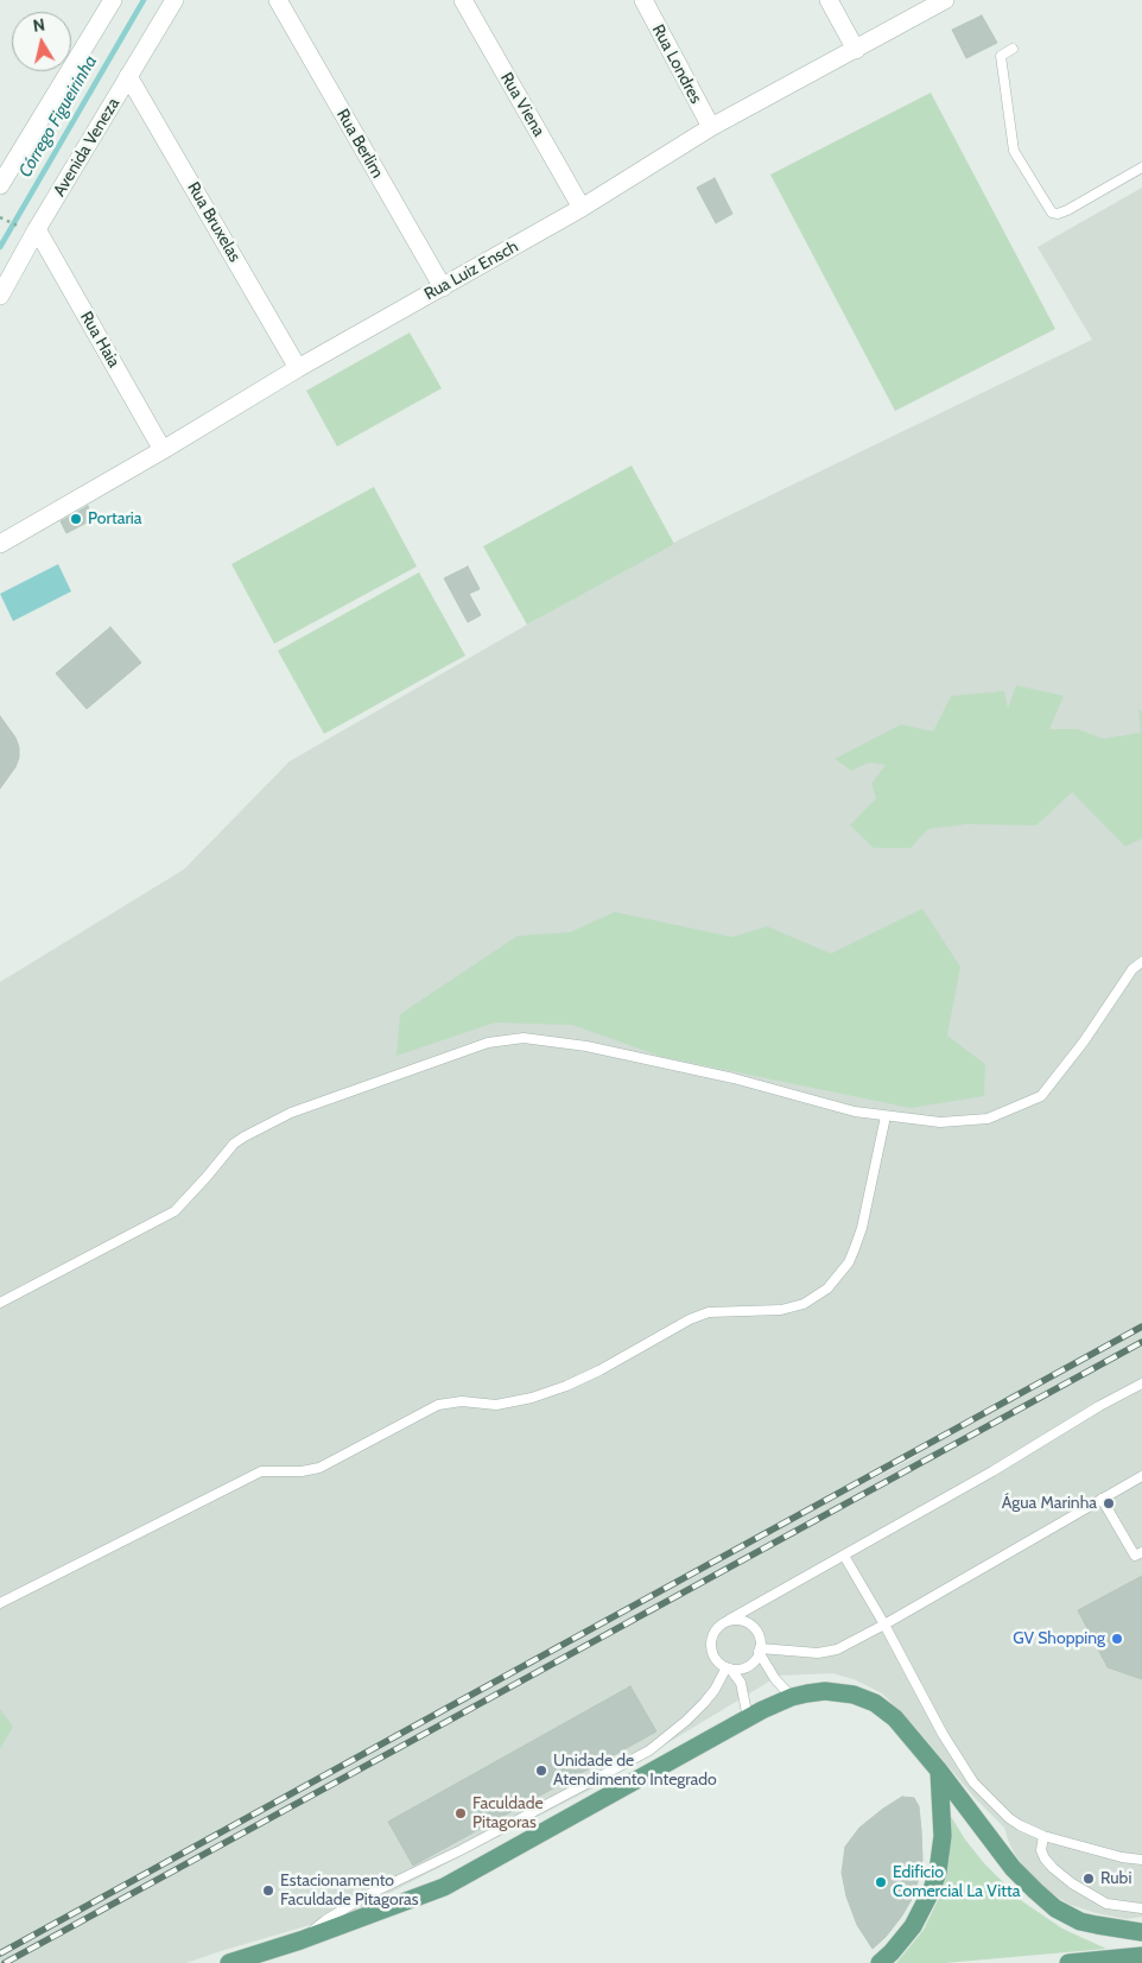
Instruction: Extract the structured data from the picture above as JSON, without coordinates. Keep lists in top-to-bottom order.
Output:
{
  "streets": {
    "street": [
      "Rua Londres",
      "Rua Viena",
      "Rua Berlim",
      "Avenida Veneza",
      "Rua Bruxelas",
      "Rua Luiz Ensch",
      "Rua Haia"
    ]
  },
  "crossings": [
    ["Rua Londres", "Rua Luiz Ensch"],
    ["Rua Viena", "Rua Luiz Ensch"],
    ["Rua Berlim", "Rua Luiz Ensch"],
    ["Avenida Veneza", "Rua Bruxelas"],
    ["Avenida Veneza", "Rua Haia"],
    ["Rua Bruxelas", "Rua Luiz Ensch"],
    ["Rua Luiz Ensch", "Rua Haia"]
  ],
  "water": ["Córrego Figueirinha"],
  "places": [
    "Portaria",
    "Água Marinha",
    "GV Shopping",
    "Unidade de Atendimento Integrado",
    "Faculdade Pitagoras",
    "Rubi",
    "Edificio Comercial La Vitta",
    "Estacionamento Faculdade Pitagoras"
  ],
  "north": "top"
}
